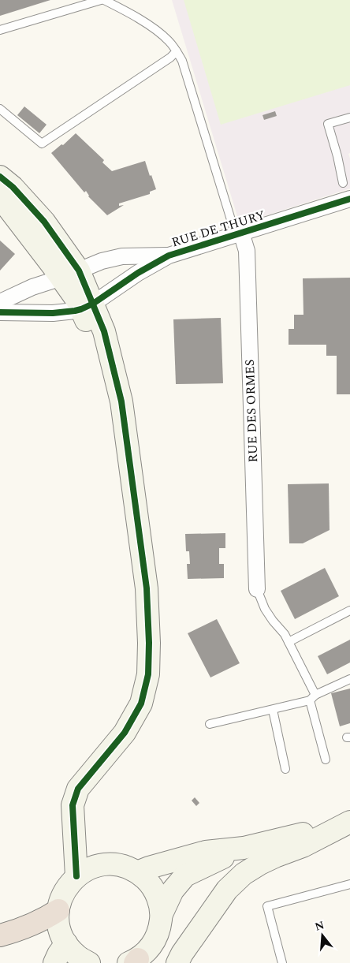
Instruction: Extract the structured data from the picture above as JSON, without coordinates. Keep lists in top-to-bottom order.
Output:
{
  "streets": {
    "street": ["RUE DE THURY", "RUE DES ORMES"]
  },
  "crossings": [
    ["RUE DE THURY", "RUE DES ORMES"]
  ],
  "north": "top"
}
